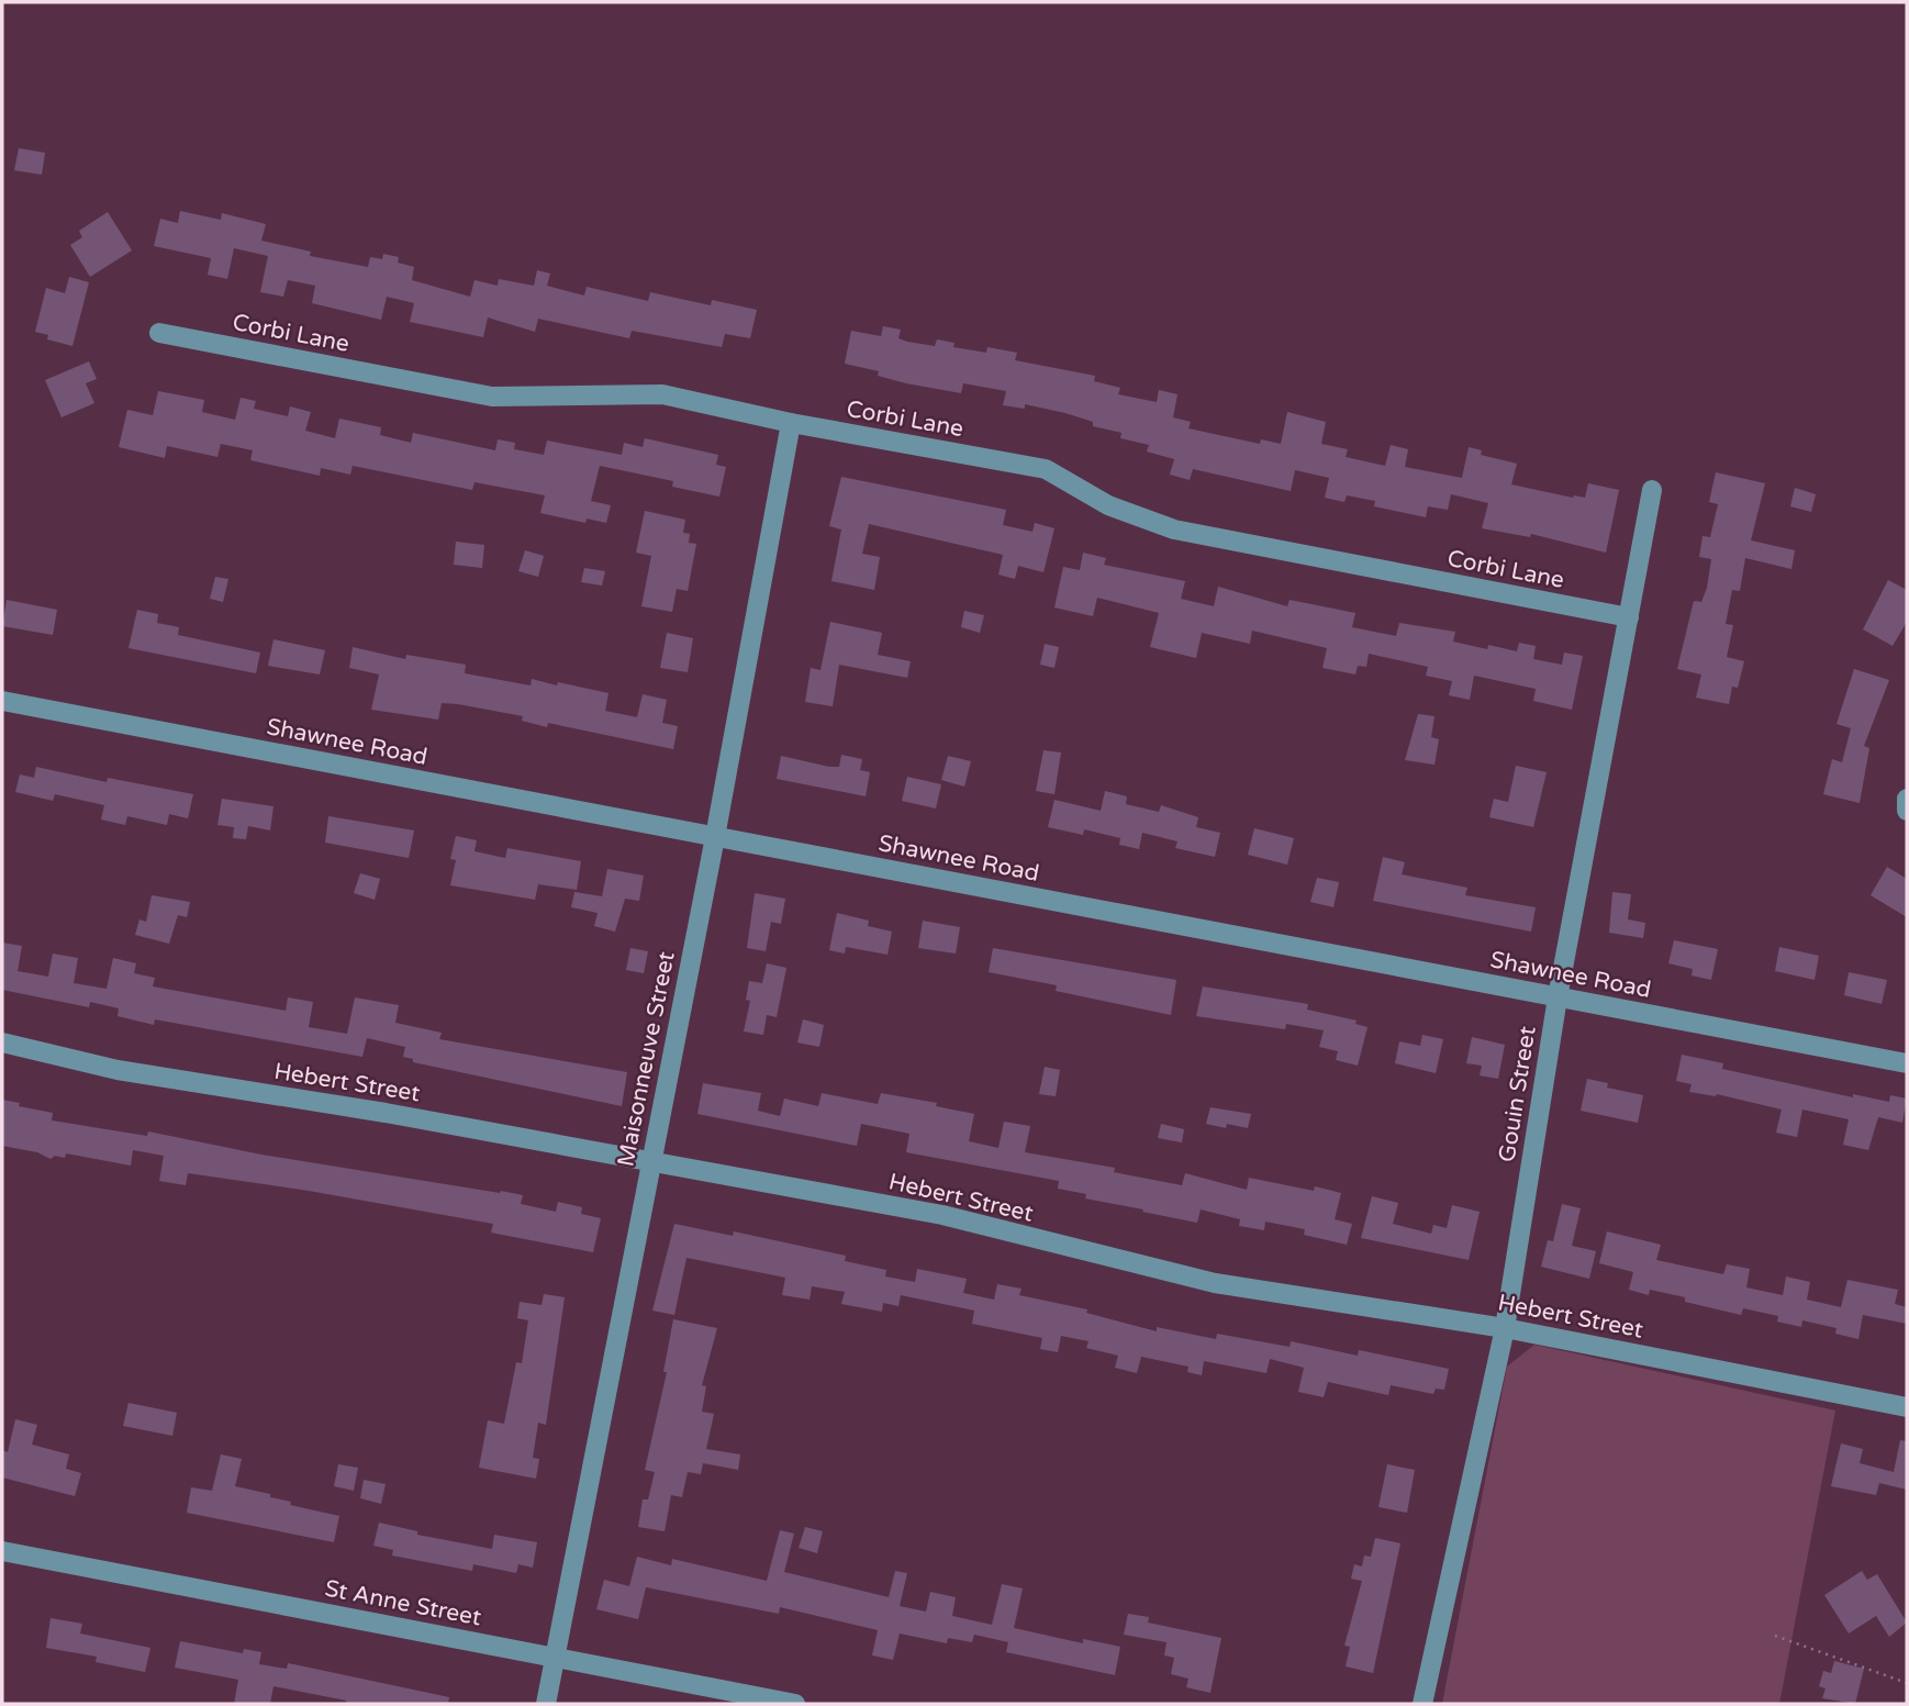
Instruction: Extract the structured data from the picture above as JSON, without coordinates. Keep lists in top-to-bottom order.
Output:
{
  "streets": {
    "street": [
      "Corbi Lane",
      "Shawnee Road",
      "Maisonneuve Street",
      "Hebert Street",
      "Gouin Street",
      "St Anne Street"
    ]
  },
  "crossings": [
    ["Corbi Lane", "Maisonneuve Street"],
    ["Corbi Lane", "Gouin Street"],
    ["Shawnee Road", "Maisonneuve Street"],
    ["Shawnee Road", "Gouin Street"],
    ["Maisonneuve Street", "Hebert Street"],
    ["Maisonneuve Street", "St Anne Street"],
    ["Hebert Street", "Gouin Street"]
  ]
}
